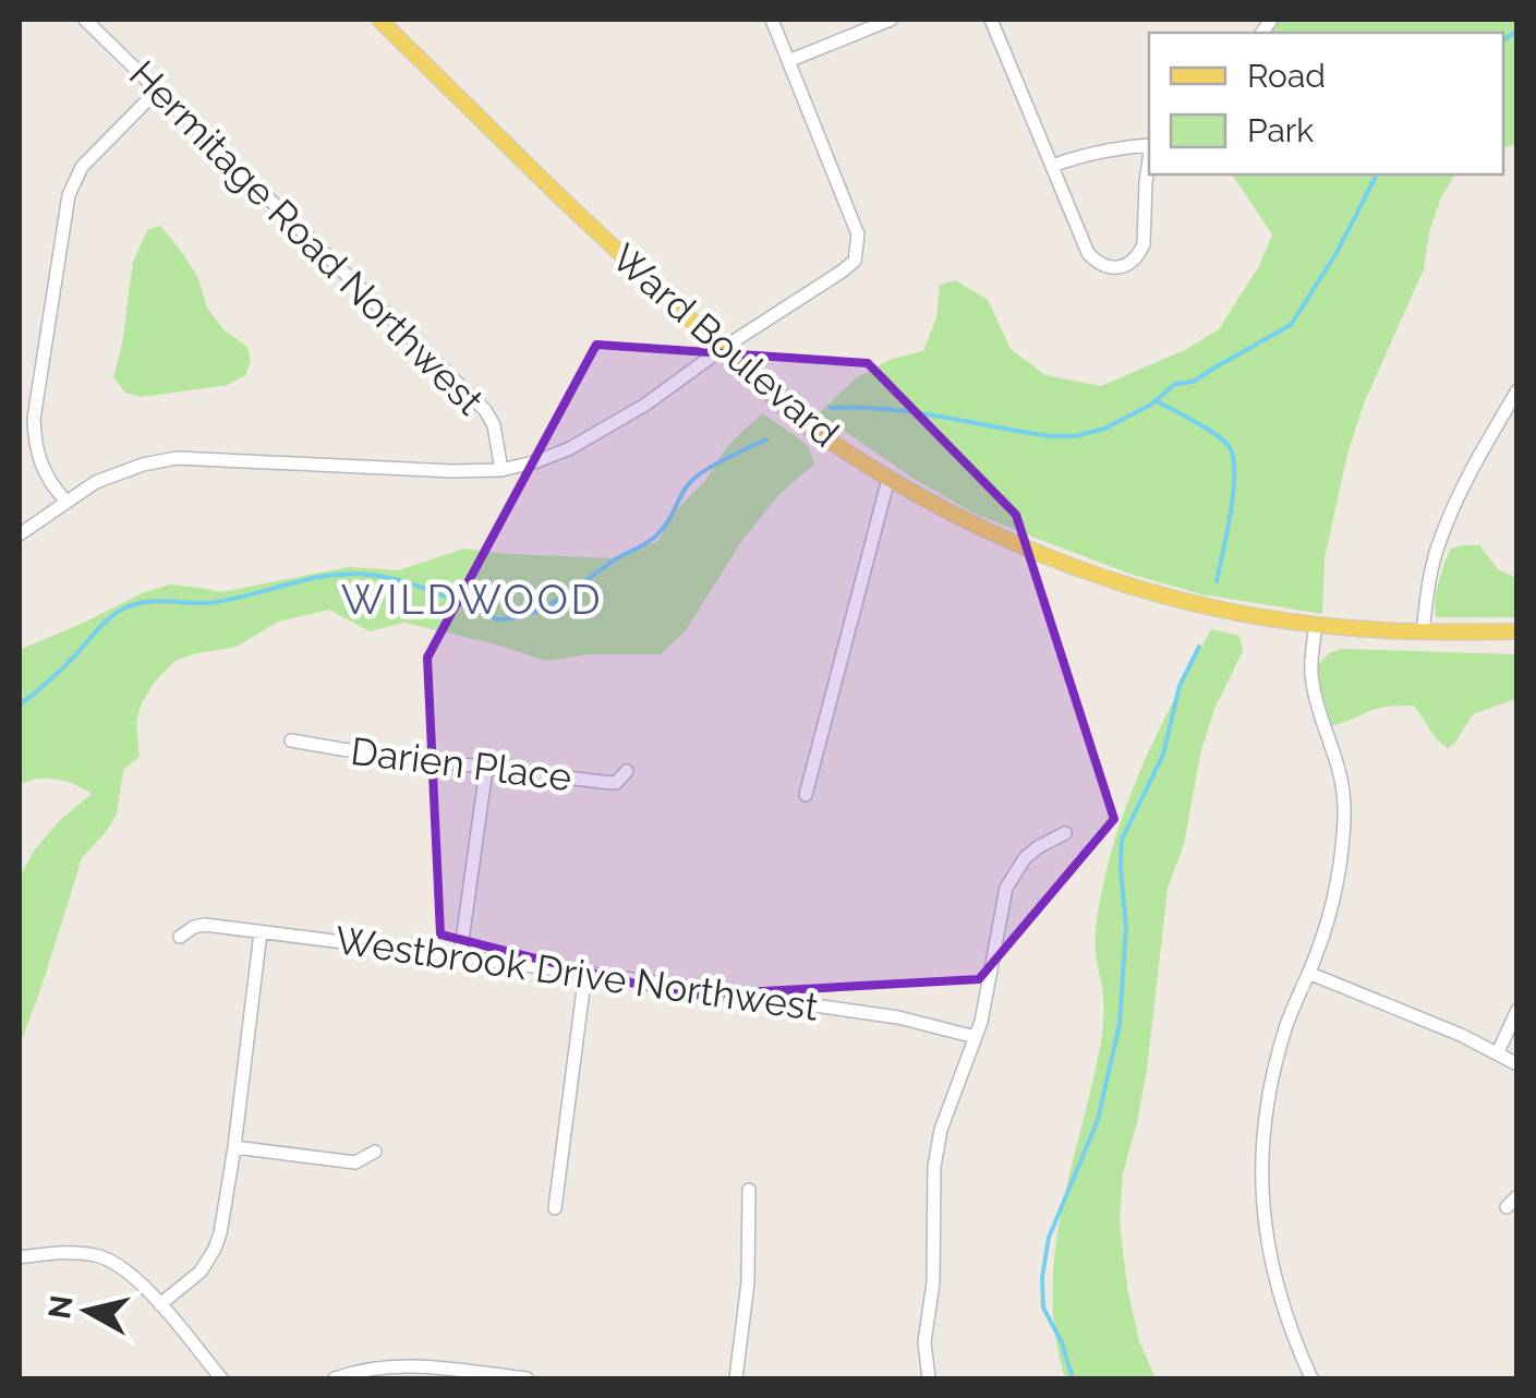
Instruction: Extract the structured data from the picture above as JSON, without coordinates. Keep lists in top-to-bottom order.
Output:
{
  "streets": {
    "main road": ["Ward Boulevard"],
    "street": ["Hermitage Road Northwest", "Darien Place", "Westbrook Drive Northwest"]
  },
  "districts": ["WILDWOOD"],
  "legend": ["Road", "Park"],
  "north": "left"
}
